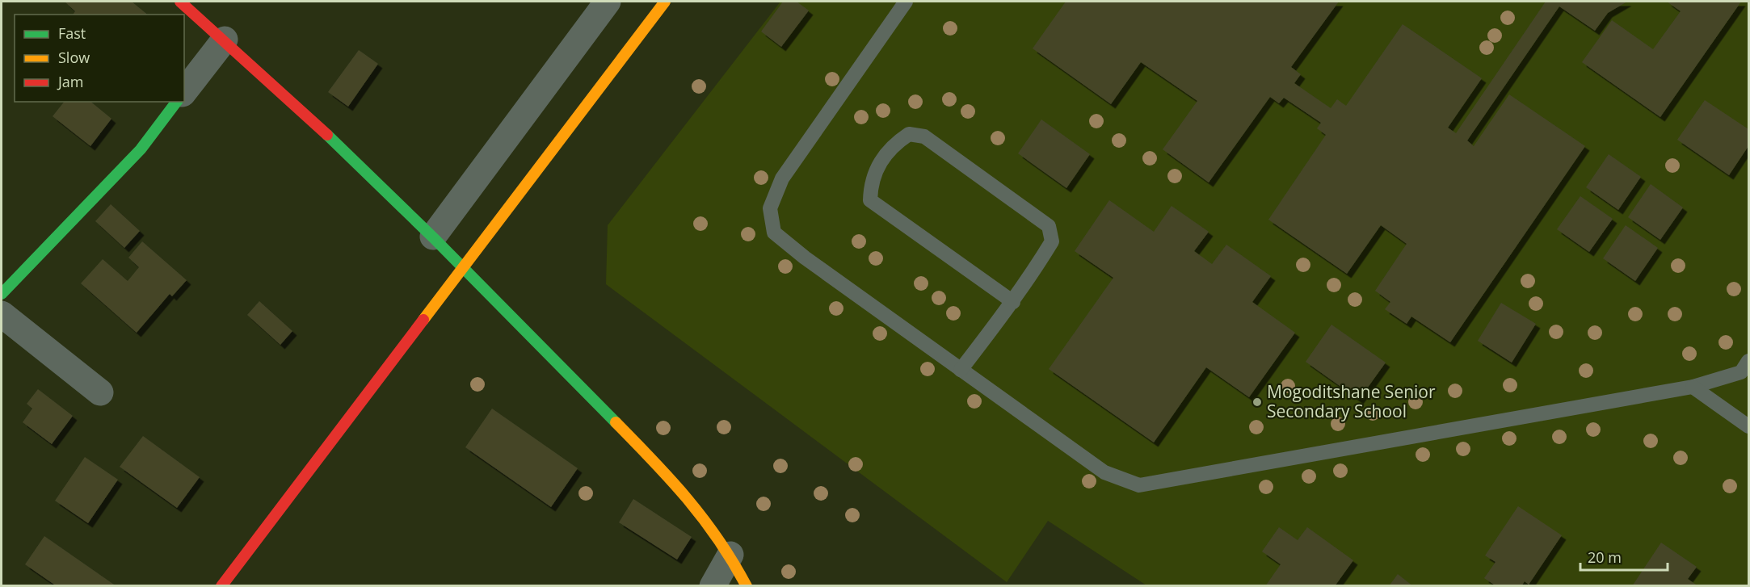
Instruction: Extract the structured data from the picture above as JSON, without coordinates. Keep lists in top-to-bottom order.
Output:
{
  "places": ["Mogoditshane Senior Secondary School"],
  "legend": ["Fast", "Slow", "Jam"],
  "scale_bar": "20 m"
}
